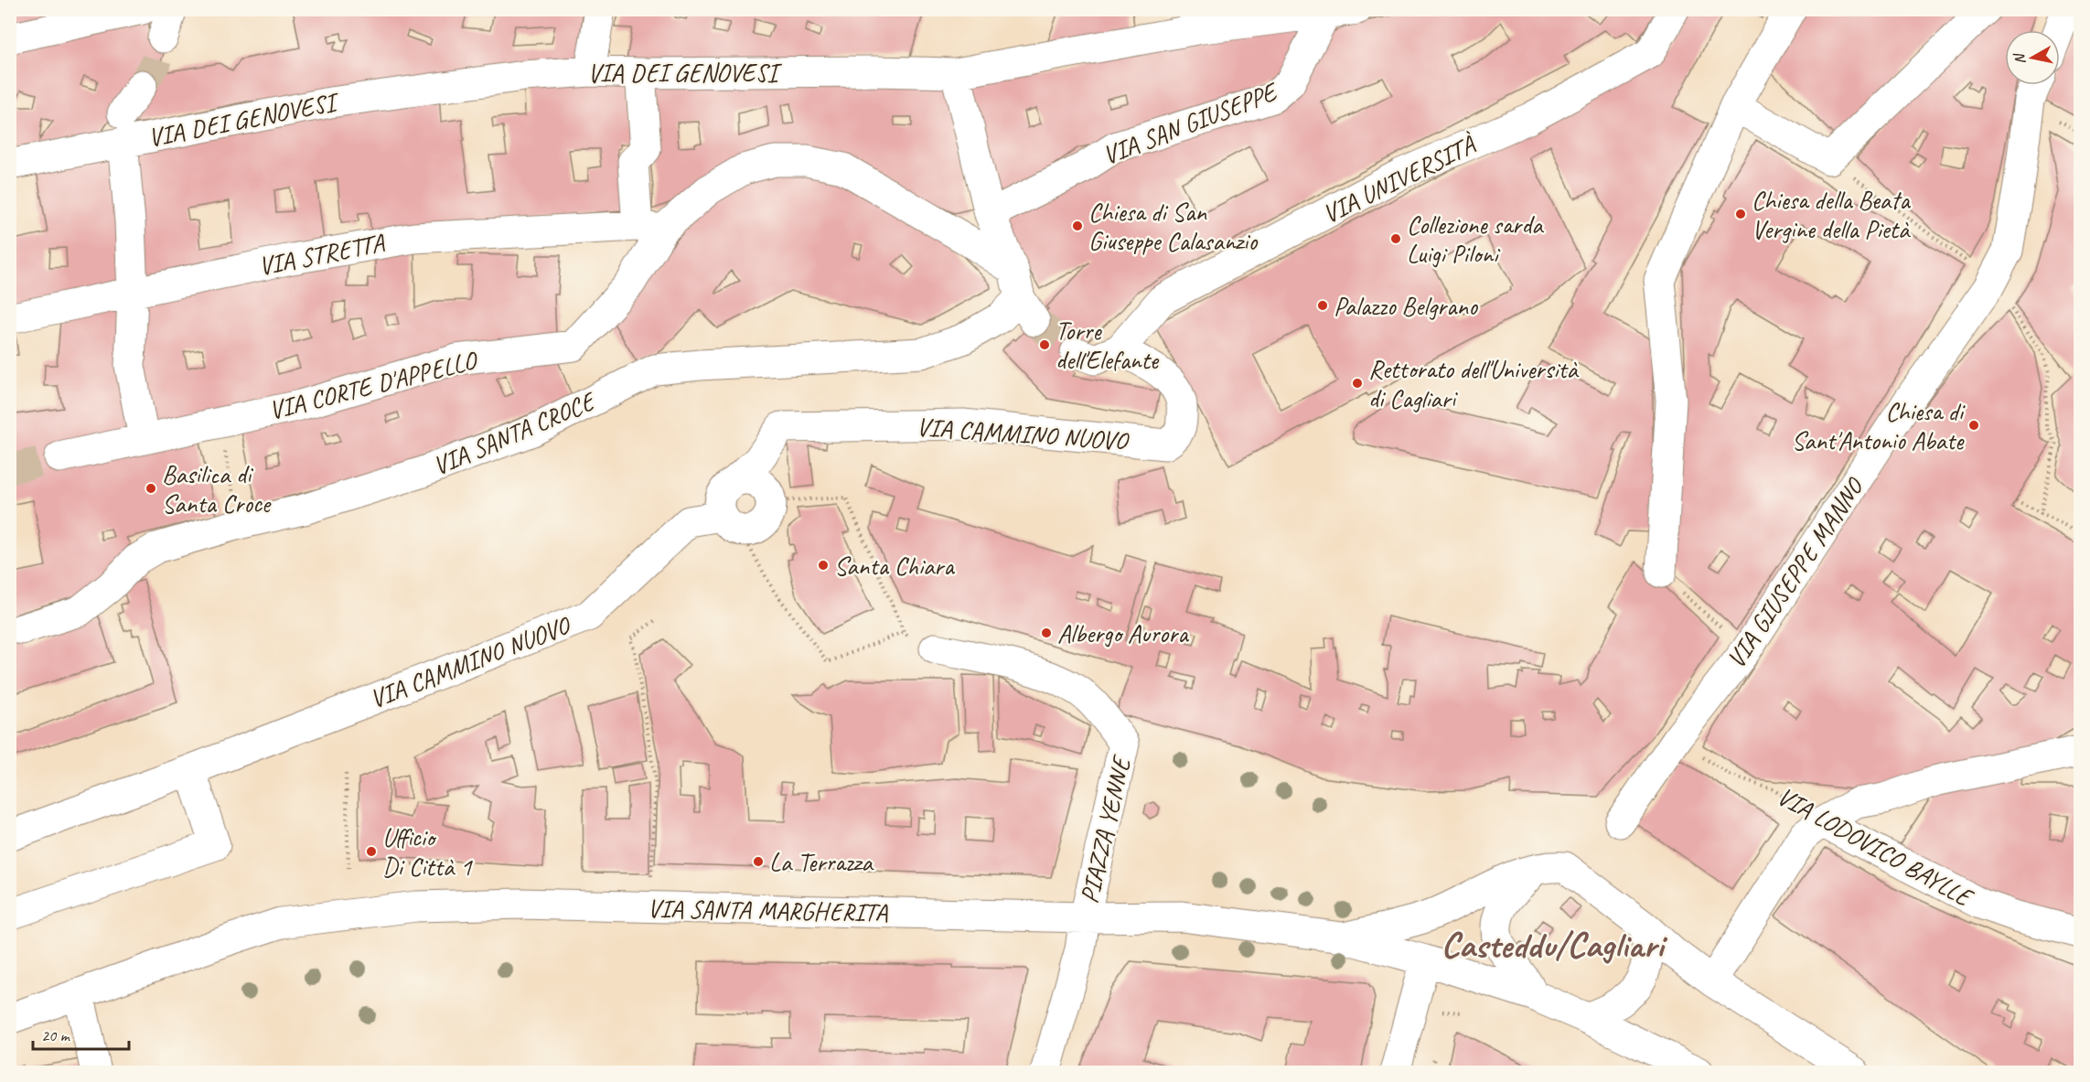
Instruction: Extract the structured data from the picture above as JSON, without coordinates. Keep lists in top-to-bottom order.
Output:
{
  "streets": {
    "street": [
      "VIA DEI GENOVESI",
      "VIA SAN GIUSEPPE",
      "VIA UNIVERSITÀ",
      "VIA STRETTA",
      "VIA CORTE D'APPELLO",
      "VIA SANTA CROCE",
      "VIA CAMMINO NUOVO",
      "VIA GIUSEPPE MANNO",
      "PIAZZA YENNE",
      "VIA LODOVICO BAYLLE",
      "VIA SANTA MARGHERITA"
    ]
  },
  "crossings": [
    ["VIA DEI GENOVESI", "VIA SAN GIUSEPPE"],
    ["VIA UNIVERSITÀ", "VIA CAMMINO NUOVO"],
    ["VIA STRETTA", "VIA CORTE D'APPELLO"],
    ["VIA CORTE D'APPELLO", "VIA SANTA CROCE"],
    ["VIA GIUSEPPE MANNO", "VIA LODOVICO BAYLLE"],
    ["PIAZZA YENNE", "VIA SANTA MARGHERITA"]
  ],
  "districts": ["Casteddu/Cagliari"],
  "places": [
    "Chiesa della Beata Vergine della Pietà",
    "Chiesa di San Giuseppe Calasanzio",
    "Collezione sarda Luigi Piloni",
    "Palazzo Belgrano",
    "Torre dell'Elefante",
    "Rettorato dell'Università di Cagliari",
    "Chiesa di Sant'Antonio Abate",
    "Basilica di Santa Croce",
    "Santa Chiara",
    "Albergo Aurora",
    "Ufficio Di Città 1",
    "La Terrazza"
  ],
  "scale_bar": "20 m",
  "north": "left"
}
